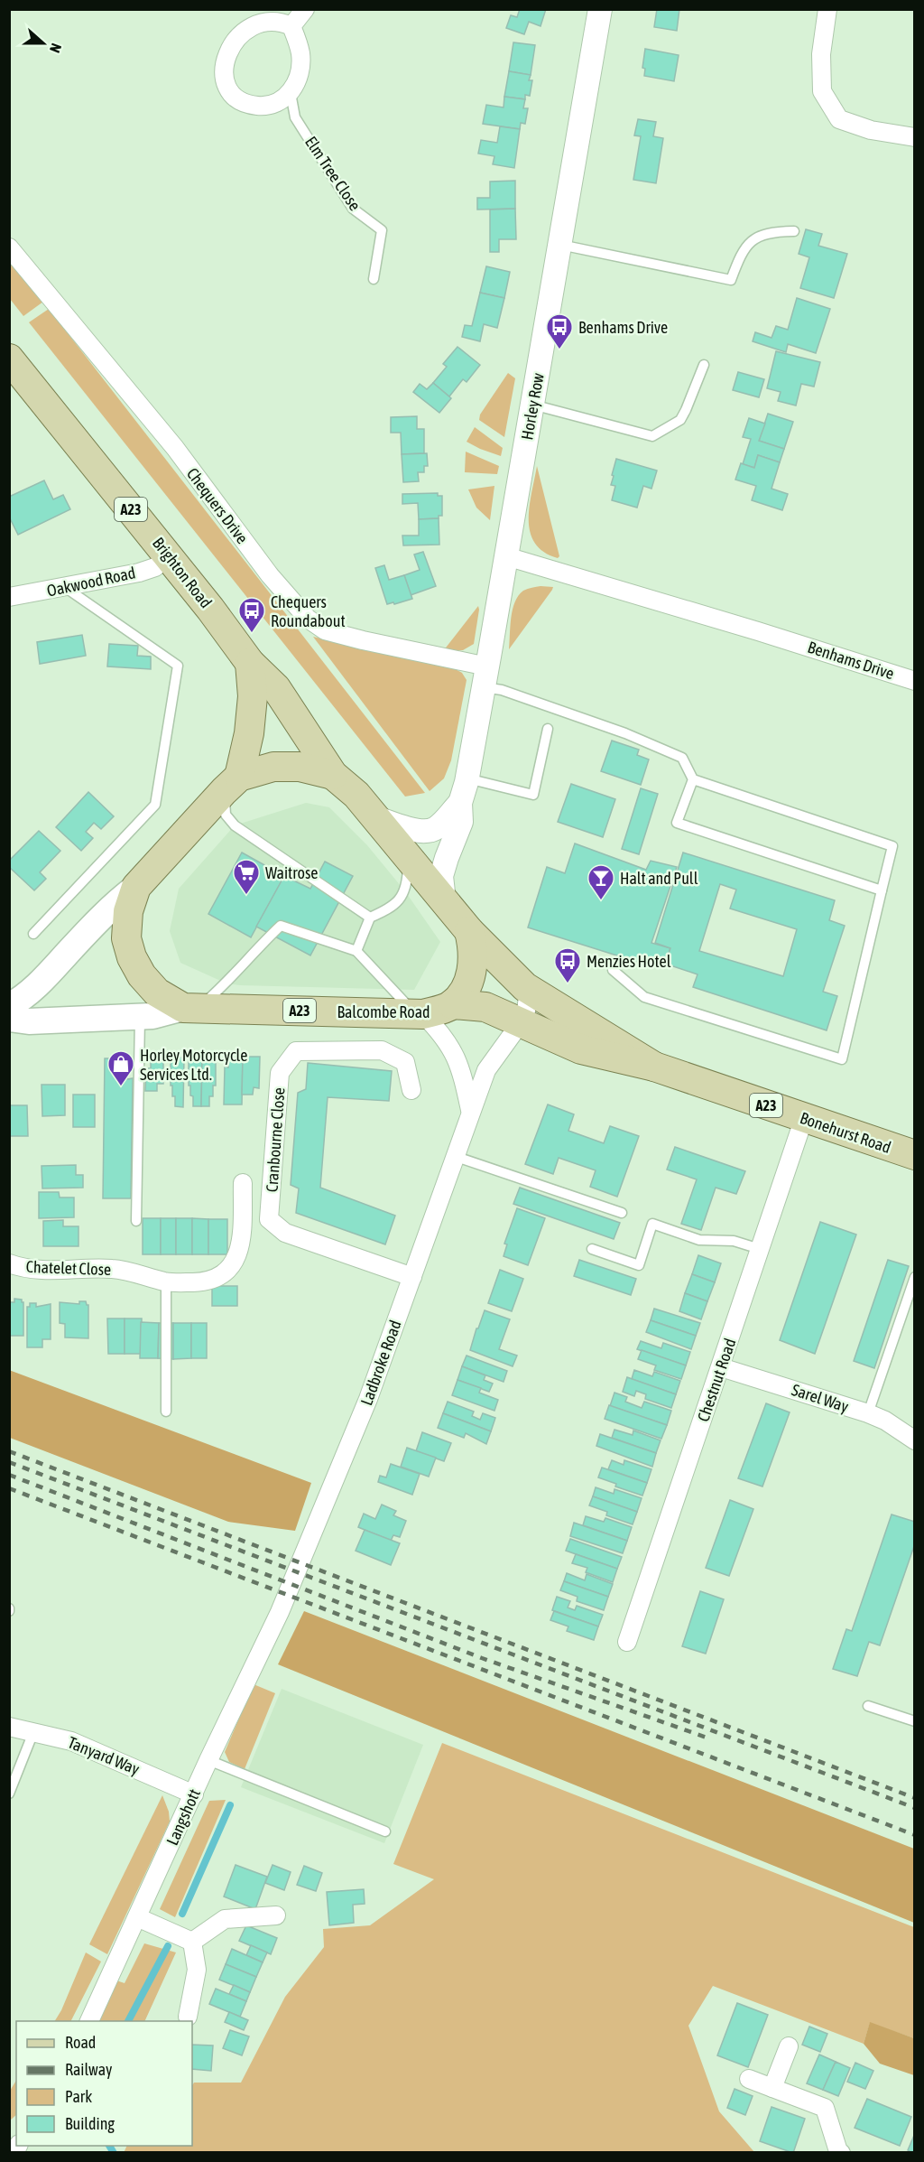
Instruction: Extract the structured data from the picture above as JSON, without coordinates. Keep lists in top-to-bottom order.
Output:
{
  "streets": {
    "main road": [
      "A23",
      "Brighton Road",
      "Balcombe Road",
      "Bonehurst Road"
    ],
    "street": [
      "Horley Row",
      "Chequers Drive",
      "Oakwood Road",
      "Benhams Drive",
      "Cranbourne Close",
      "Chatelet Close",
      "Ladbroke Road",
      "Chestnut Road",
      "Sarel Way",
      "Tanyard Way",
      "Langshott"
    ],
    "lane": ["Elm Tree Close"]
  },
  "crossings": [
    ["Horley Row", "Chequers Drive"],
    ["Horley Row", "Brighton Road"],
    ["Horley Row", "Benhams Drive"],
    ["A23", "Brighton Road"],
    ["A23", "Balcombe Road"],
    ["Brighton Road", "Oakwood Road"],
    ["Brighton Road", "Bonehurst Road"],
    ["Balcombe Road", "Bonehurst Road"],
    ["Balcombe Road", "Ladbroke Road"],
    ["Bonehurst Road", "Ladbroke Road"],
    ["Bonehurst Road", "Chestnut Road"],
    ["Cranbourne Close", "Ladbroke Road"],
    ["Ladbroke Road", "Langshott"],
    ["Chestnut Road", "Sarel Way"],
    ["Tanyard Way", "Langshott"]
  ],
  "places": {
    "bus stop": ["Benhams Drive", "Chequers Roundabout", "Menzies Hotel"],
    "supermarket": ["Waitrose"],
    "bar": ["Halt and Pull"],
    "shop": ["Horley Motorcycle Services Ltd."]
  },
  "legend": [
    "Road",
    "Railway",
    "Park",
    "Building"
  ],
  "north": "right"
}
